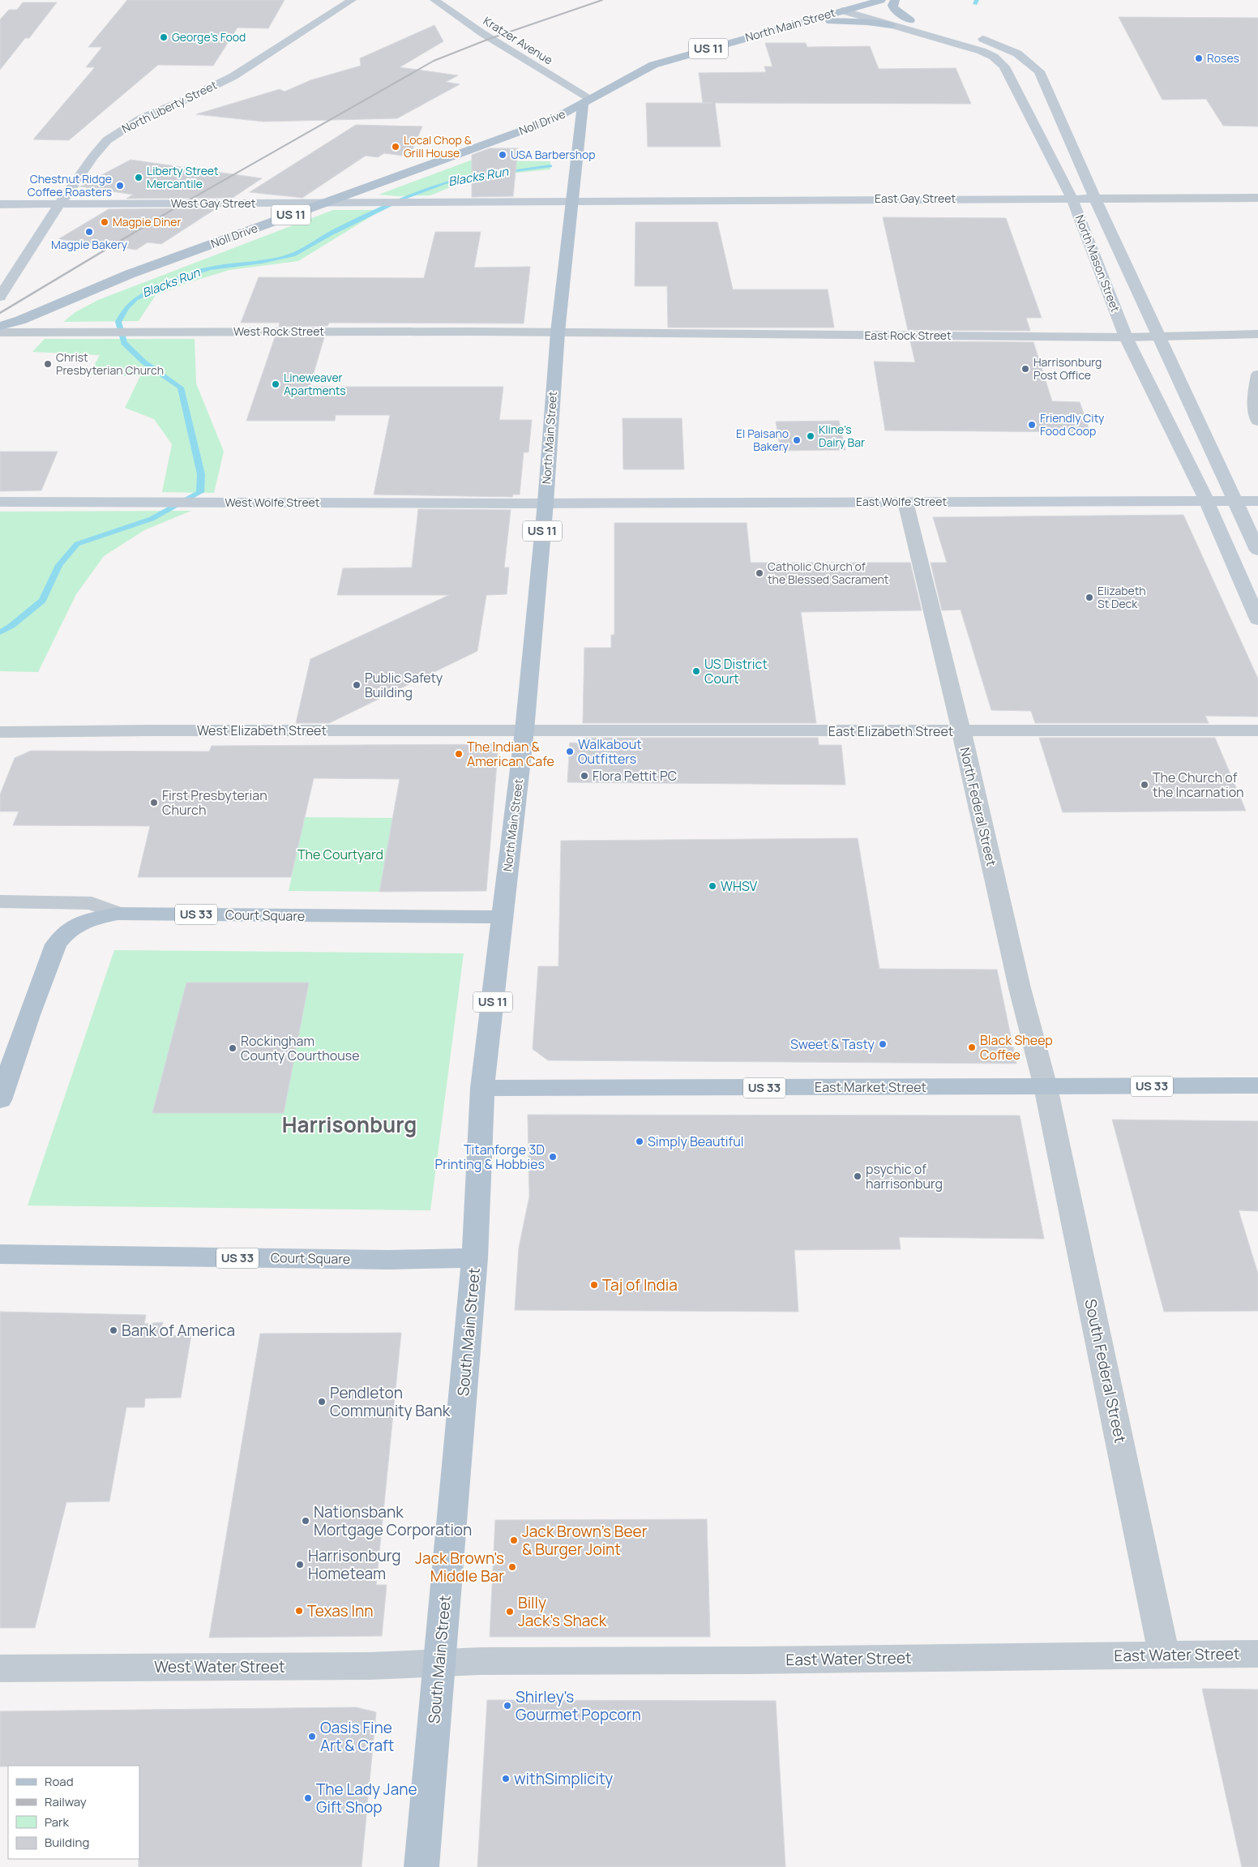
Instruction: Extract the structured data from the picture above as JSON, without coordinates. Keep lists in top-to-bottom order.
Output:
{
  "streets": {
    "main road": [
      "North Main Street",
      "US 11",
      "Noll Drive",
      "US 33",
      "Court Square",
      "East Market Street",
      "South Main Street"
    ],
    "street": [
      "Kratzer Avenue",
      "North Liberty Street",
      "East Gay Street",
      "West Gay Street",
      "North Mason Street",
      "West Rock Street",
      "East Rock Street",
      "East Wolfe Street",
      "West Wolfe Street",
      "West Elizabeth Street",
      "East Elizabeth Street",
      "North Federal Street",
      "South Federal Street",
      "East Water Street",
      "West Water Street"
    ]
  },
  "crossings": [
    ["North Main Street", "Kratzer Avenue"],
    ["North Main Street", "Noll Drive"],
    ["North Main Street", "East Gay Street"],
    ["North Main Street", "West Gay Street"],
    ["North Main Street", "North Mason Street"],
    ["North Main Street", "West Rock Street"],
    ["North Main Street", "East Rock Street"],
    ["North Main Street", "East Wolfe Street"],
    ["North Main Street", "West Wolfe Street"],
    ["North Main Street", "West Elizabeth Street"],
    ["North Main Street", "East Elizabeth Street"],
    ["North Main Street", "Court Square"],
    ["North Main Street", "East Market Street"],
    ["North Main Street", "South Main Street"],
    ["Kratzer Avenue", "Noll Drive"],
    ["North Liberty Street", "West Gay Street"],
    ["Noll Drive", "West Gay Street"],
    ["East Gay Street", "West Gay Street"],
    ["East Gay Street", "North Mason Street"],
    ["North Mason Street", "East Rock Street"],
    ["North Mason Street", "East Wolfe Street"],
    ["West Rock Street", "East Rock Street"],
    ["East Wolfe Street", "West Wolfe Street"],
    ["East Wolfe Street", "North Federal Street"],
    ["West Elizabeth Street", "East Elizabeth Street"],
    ["East Elizabeth Street", "North Federal Street"],
    ["North Federal Street", "East Market Street"],
    ["North Federal Street", "South Federal Street"],
    ["Court Square", "South Main Street"],
    ["East Market Street", "South Main Street"],
    ["East Market Street", "South Federal Street"],
    ["South Main Street", "East Water Street"],
    ["South Main Street", "West Water Street"],
    ["South Federal Street", "East Water Street"],
    ["East Water Street", "West Water Street"]
  ],
  "districts": ["Harrisonburg"],
  "water": ["Blacks Run"],
  "parks": ["The Courtyard"],
  "places": [
    "George's Food",
    "Roses",
    "Local Chop & Grill House",
    "USA Barbershop",
    "Liberty Street Mercantile",
    "Chestnut Ridge Coffee Roasters",
    "Magpie Diner",
    "Magpie Bakery",
    "Christ Presbyterian Church",
    "Harrisonburg Post Office",
    "Lineweaver Apartments",
    "Friendly City Food Coop",
    "Kline's Dairy Bar",
    "El Paisano Bakery",
    "Catholic Church of the Blessed Sacrament",
    "Elizabeth St Deck",
    "US District Court",
    "Public Safety Building",
    "Walkabout Outfitters",
    "The Indian & American Cafe",
    "Flora Pettit PC",
    "The Church of the Incarnation",
    "First Presbyterian Church",
    "WHSV",
    "Sweet & Tasty",
    "Black Sheep Coffee",
    "Rockingham County Courthouse",
    "Simply Beautiful",
    "Titanforge 3D Printing & Hobbies",
    "psychic of harrisonburg",
    "Taj of India",
    "Bank of America",
    "Pendleton Community Bank",
    "Nationsbank Mortgage Corporation",
    "Jack Brown's Beer & Burger Joint",
    "Harrisonburg Hometeam",
    "Jack Brown's Middle Bar",
    "Texas Inn",
    "Billy Jack's Shack",
    "Shirley's Gourmet Popcorn",
    "Oasis Fine Art & Craft",
    "withSimplicity",
    "The Lady Jane Gift Shop"
  ],
  "legend": [
    "Road",
    "Railway",
    "Park",
    "Building"
  ]
}
